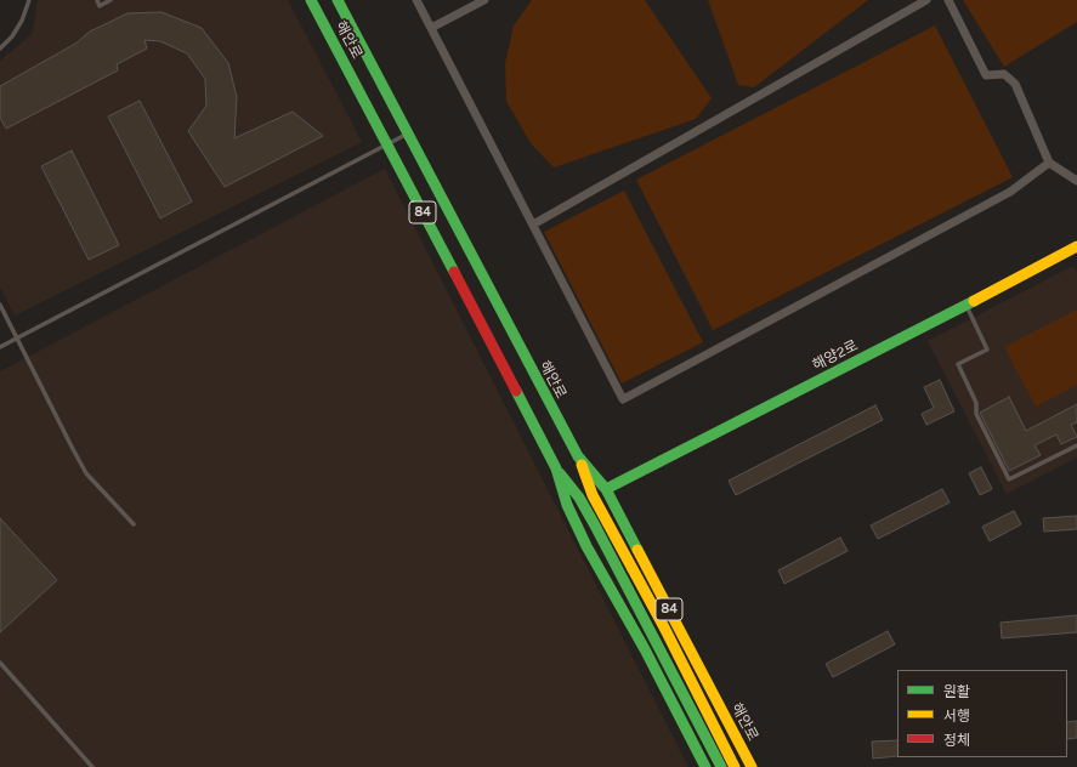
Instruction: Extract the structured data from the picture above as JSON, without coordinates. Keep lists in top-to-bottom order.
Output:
{
  "streets": {
    "main road": ["해안로", "84", "해양2로"]
  },
  "crossings": [
    ["해안로", "해양2로"]
  ],
  "legend": ["원활", "서행", "정체"]
}
